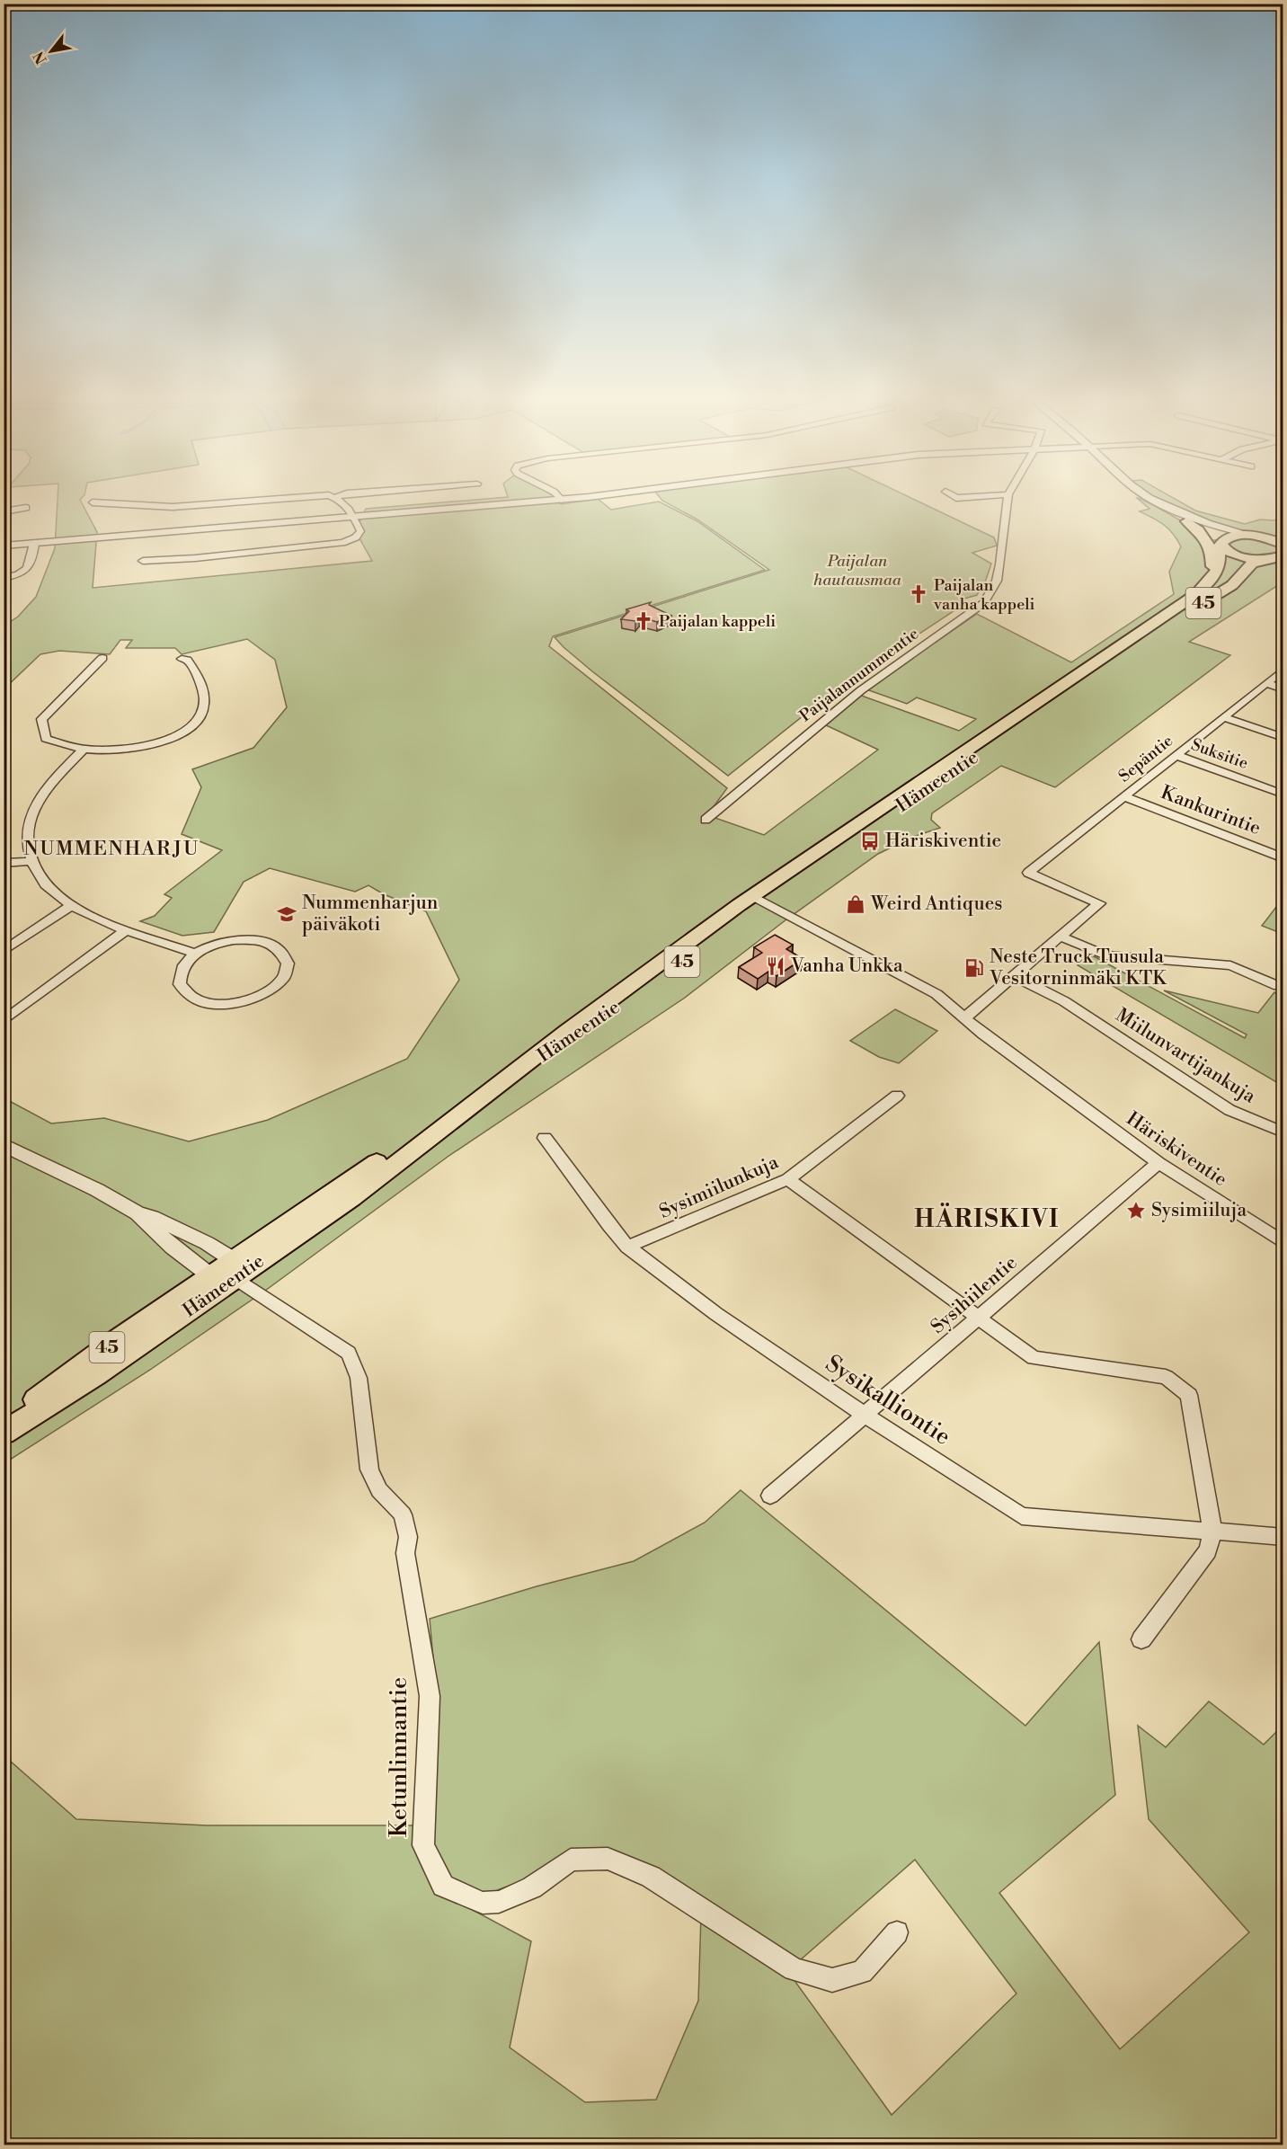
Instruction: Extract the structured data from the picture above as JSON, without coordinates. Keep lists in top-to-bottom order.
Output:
{
  "streets": {
    "main road": ["45", "Hämeentie"],
    "street": [
      "Paijalannummentie",
      "Suksitie",
      "Sepäntie",
      "Kankurintie",
      "Miilunvartijankuja",
      "Häriskiventie",
      "Sysimiilunkuja",
      "Sysihiilentie",
      "Sysikalliontie",
      "Ketunlinnantie"
    ]
  },
  "crossings": [
    ["Suksitie", "Sepäntie"],
    ["Sepäntie", "Kankurintie"],
    ["Hämeentie", "Häriskiventie"],
    ["Hämeentie", "Ketunlinnantie"],
    ["Häriskiventie", "Sysihiilentie"],
    ["Sysimiilunkuja", "Sysikalliontie"],
    ["Sysihiilentie", "Sysikalliontie"]
  ],
  "districts": ["NUMMENHARJU", "HÄRISKIVI"],
  "parks": ["Paijalan hautausmaa"],
  "places": {
    "church": ["Paijalan vanha kappeli", "Paijalan kappeli"],
    "bus stop": ["Häriskiventie"],
    "shop": ["Weird Antiques"],
    "school or university": ["Nummenharjun päiväkoti"],
    "restaurant": ["Vanha Unkka"],
    "fuel station": ["Neste Truck Tuusula Vesitorninmäki KTK"],
    "place": ["Sysimiiluja"]
  },
  "north": "bottom left"
}
